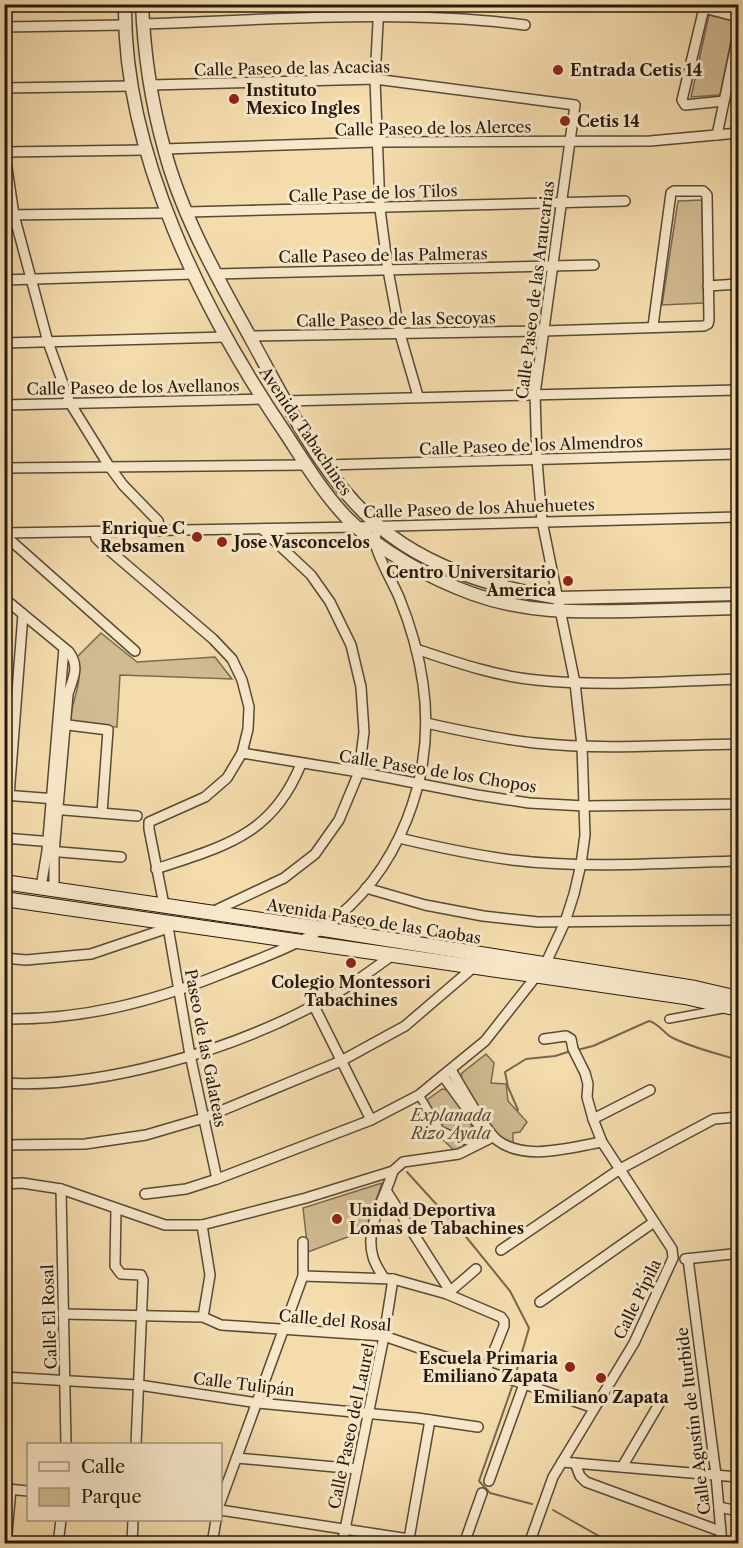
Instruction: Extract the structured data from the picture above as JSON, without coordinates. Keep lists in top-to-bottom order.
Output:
{
  "streets": {
    "main road": ["Avenida Paseo de las Caobas"],
    "street": [
      "Calle Paseo de las Acacias",
      "Calle Paseo de los Alerces",
      "Calle Pase de los Tilos",
      "Calle Paseo de las Palmeras",
      "Calle Paseo de las Araucarias",
      "Calle Paseo de las Secoyas",
      "Calle Paseo de los Avellanos",
      "Avenida Tabachines",
      "Calle Paseo de los Almendros",
      "Calle Paseo de los Ahuehuetes",
      "Calle Paseo de los Chopos",
      "Paseo de las Galateas",
      "Calle Pípila",
      "Calle El Rosal",
      "Calle del Rosal",
      "Calle Tulipán",
      "Calle Agustín de Iturbide",
      "Calle Paseo del Laurel"
    ]
  },
  "crossings": [
    ["Calle Paseo de las Acacias", "Calle Paseo de las Araucarias"],
    ["Calle Paseo de las Acacias", "Avenida Tabachines"],
    ["Calle Paseo de los Alerces", "Calle Paseo de las Araucarias"],
    ["Calle Paseo de los Alerces", "Avenida Tabachines"],
    ["Calle Pase de los Tilos", "Calle Paseo de las Araucarias"],
    ["Calle Pase de los Tilos", "Avenida Tabachines"],
    ["Calle Paseo de las Palmeras", "Calle Paseo de las Araucarias"],
    ["Calle Paseo de las Palmeras", "Avenida Tabachines"],
    ["Calle Paseo de las Araucarias", "Calle Paseo de las Secoyas"],
    ["Calle Paseo de las Araucarias", "Avenida Tabachines"],
    ["Calle Paseo de las Araucarias", "Calle Paseo de los Almendros"],
    ["Calle Paseo de las Araucarias", "Calle Paseo de los Ahuehuetes"],
    ["Calle Paseo de las Araucarias", "Calle Paseo de los Chopos"],
    ["Calle Paseo de las Araucarias", "Avenida Paseo de las Caobas"],
    ["Calle Paseo de las Araucarias", "Paseo de las Galateas"],
    ["Calle Paseo de las Secoyas", "Avenida Tabachines"],
    ["Calle Paseo de los Avellanos", "Avenida Tabachines"],
    ["Avenida Tabachines", "Calle Paseo de los Almendros"],
    ["Avenida Tabachines", "Calle Paseo de los Ahuehuetes"],
    ["Avenida Paseo de las Caobas", "Paseo de las Galateas"],
    ["Calle Pípila", "Calle del Rosal"],
    ["Calle El Rosal", "Calle del Rosal"],
    ["Calle El Rosal", "Calle Tulipán"],
    ["Calle del Rosal", "Calle Paseo del Laurel"],
    ["Calle Tulipán", "Calle Paseo del Laurel"]
  ],
  "parks": ["Explanada Rizo Ayala"],
  "places": [
    "Entrada Cetis 14",
    "Instituto Mexico Ingles",
    "Cetis 14",
    "Enrique C Rebsamen",
    "Jose Vasconcelos",
    "Centro Universitario America",
    "Colegio Montessori Tabachines",
    "Unidad Deportiva Lomas de Tabachines",
    "Escuela Primaria Emiliano Zapata",
    "Emiliano Zapata"
  ],
  "legend": ["Calle", "Parque"]
}
